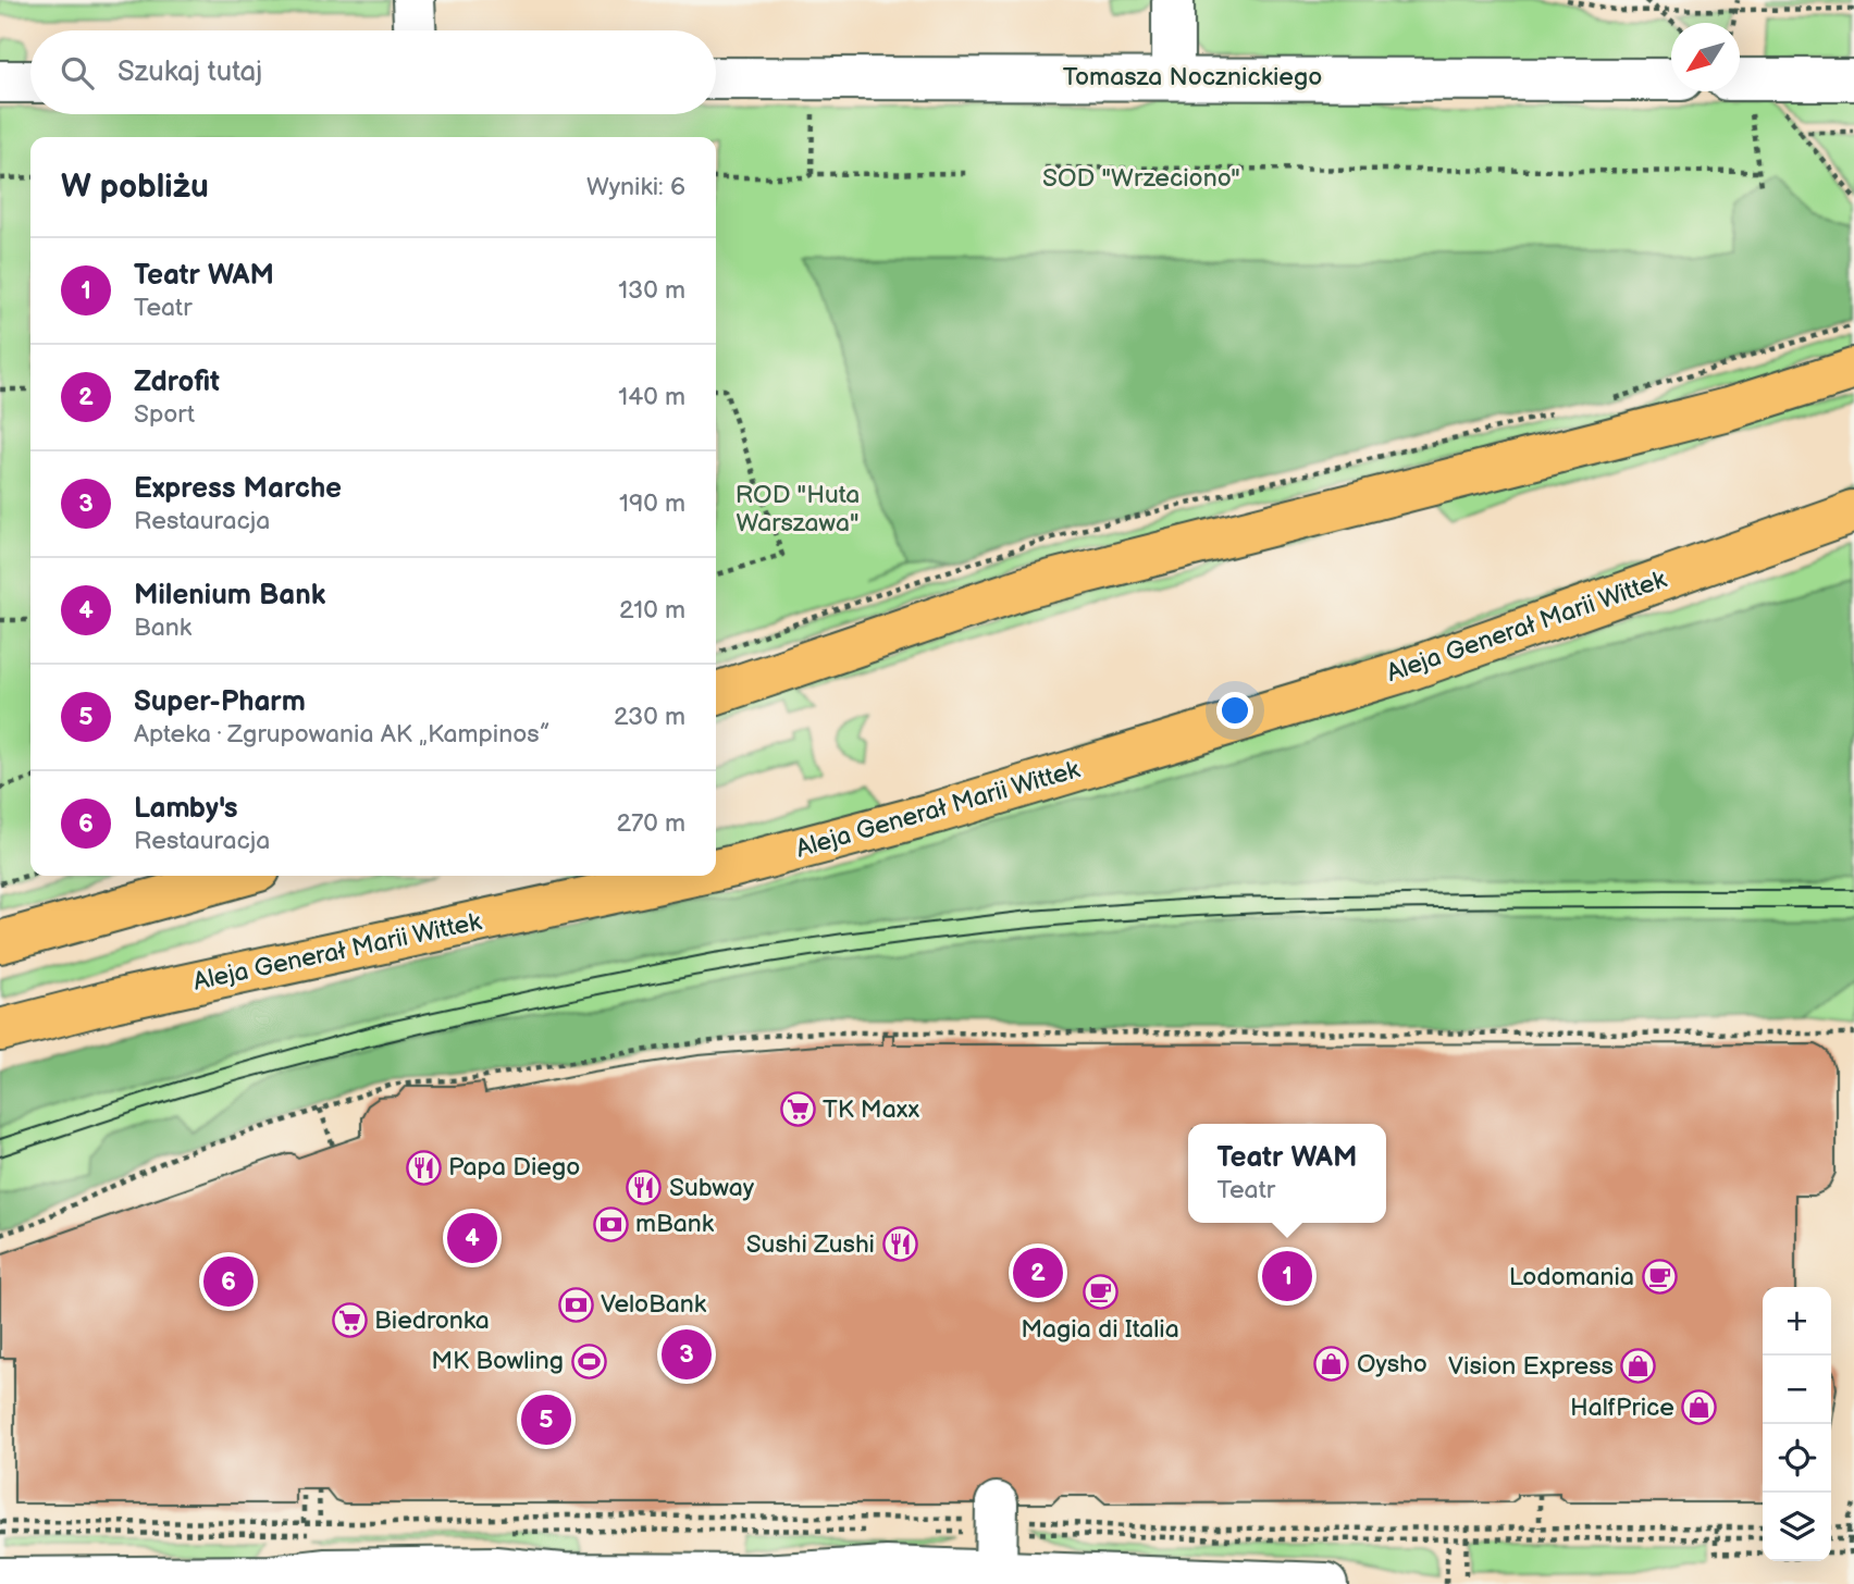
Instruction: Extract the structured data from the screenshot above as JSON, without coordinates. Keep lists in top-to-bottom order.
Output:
{
  "streets": {
    "main road": ["Aleja Generał Marii Wittek"],
    "street": ["Tomasza Nocznickiego"]
  },
  "parks": ["SOD \"Wrzeciono\"", "ROD \"Huta Warszawa\""],
  "places": {
    "supermarket": ["TK Maxx", "Biedronka"],
    "restaurant": ["Papa Diego", "Subway", "Sushi Zushi"],
    "bank": ["mBank", "VeloBank"],
    "cafe": ["Lodomania", "Magia di Italia"],
    "sports": ["MK Bowling"],
    "shop": ["Oysho", "Vision Express", "HalfPrice"]
  },
  "north": "bottom left",
  "page": {
    "search": "Szukaj tutaj",
    "heading": ["W pobliżu", "Wyniki: 6"],
    "list": [
      {
        "mark": "1",
        "name": "Teatr WAM",
        "note": "Teatr",
        "value": "130 m"
      },
      {
        "mark": "2",
        "name": "Zdrofit",
        "note": "Sport",
        "value": "140 m"
      },
      {
        "mark": "3",
        "name": "Express Marche",
        "note": "Restauracja",
        "value": "190 m"
      },
      {
        "mark": "4",
        "name": "Milenium Bank",
        "note": "Bank",
        "value": "210 m"
      },
      {
        "mark": "5",
        "name": "Super-Pharm",
        "note": "Apteka · Zgrupowania AK „Kampinos”",
        "value": "230 m"
      },
      {
        "mark": "6",
        "name": "Lamby's",
        "note": "Restauracja",
        "value": "270 m"
      }
    ],
    "popup": ["Teatr WAM", "Teatr"],
    "pins": [
      "4",
      "2",
      "1",
      "6",
      "3",
      "5"
    ],
    "map_buttons": ["+", "−"]
  }
}
